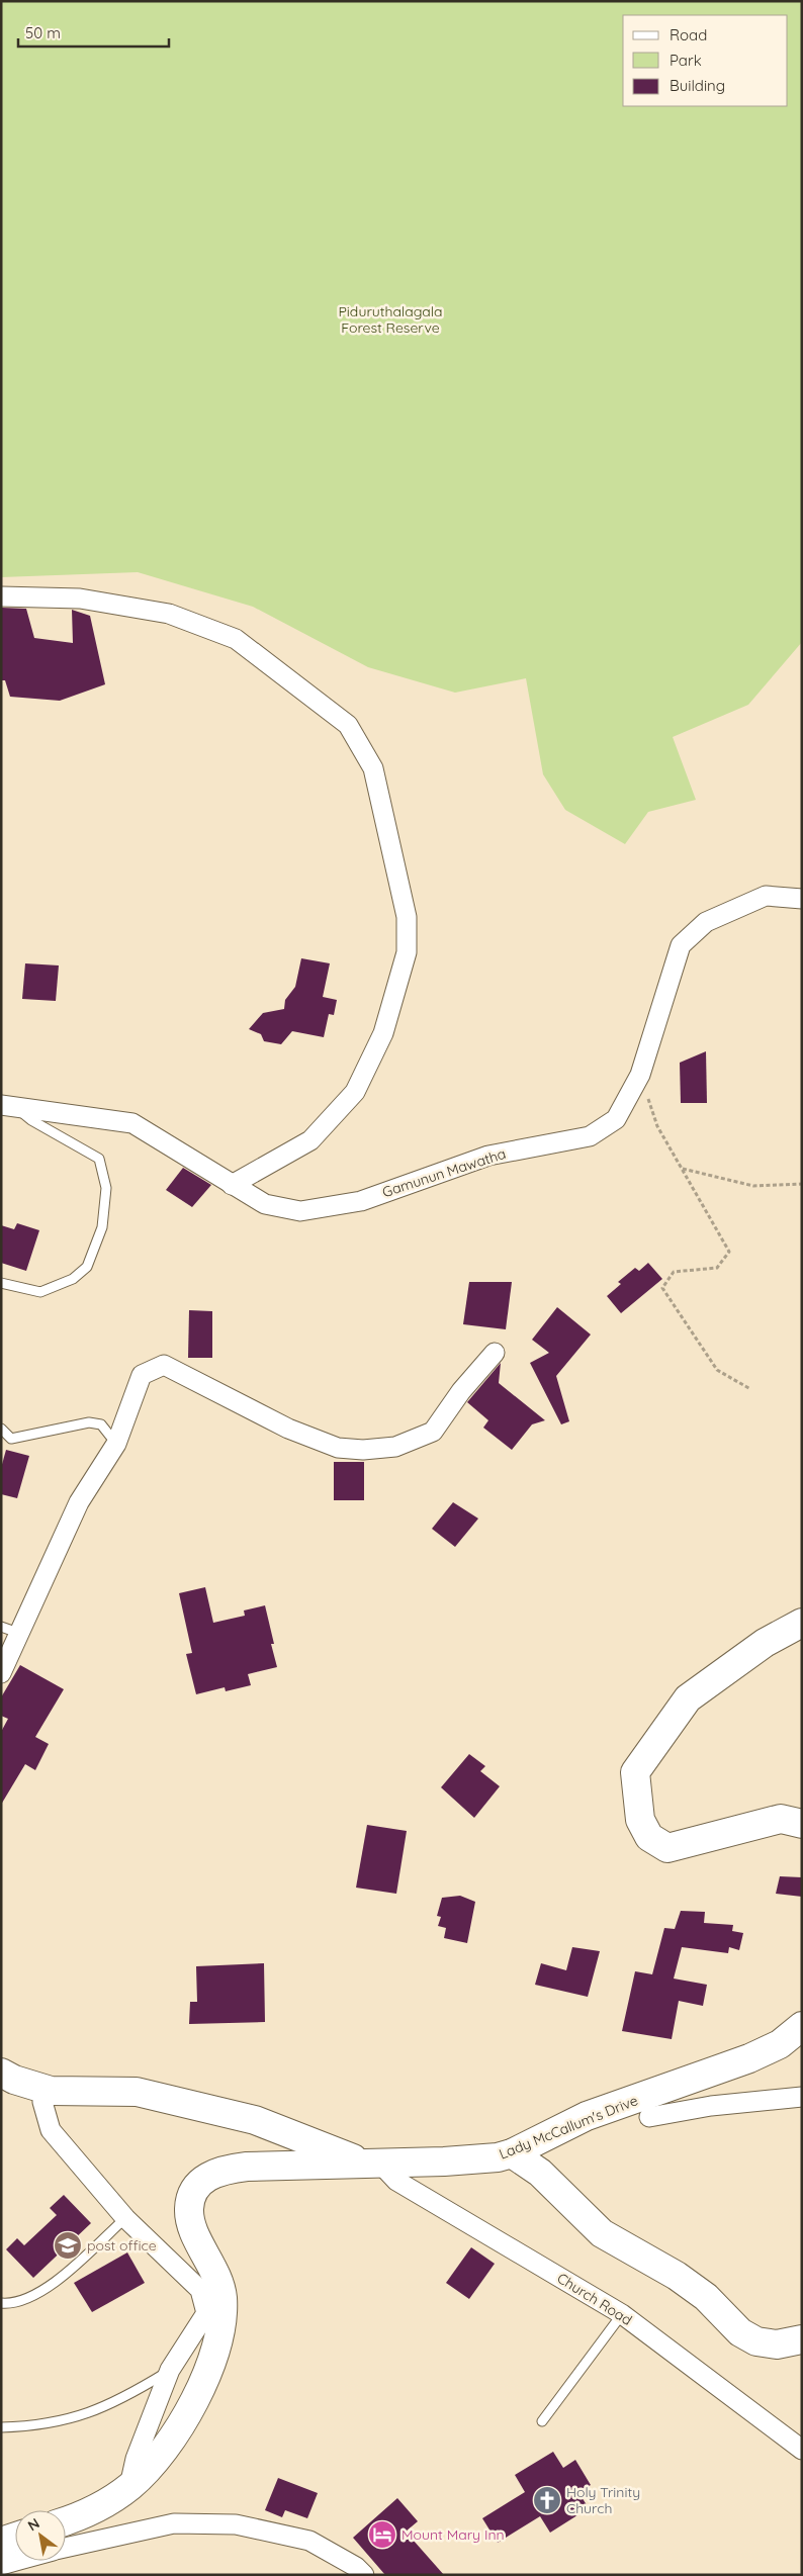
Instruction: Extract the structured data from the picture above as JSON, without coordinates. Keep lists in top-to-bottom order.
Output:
{
  "streets": {
    "main road": ["Lady McCallum's Drive"],
    "street": ["Gamunun Mawatha", "Church Road"]
  },
  "crossings": [
    ["Lady McCallum's Drive", "Church Road"]
  ],
  "parks": ["Piduruthalagala Forest Reserve"],
  "places": {
    "school or university": ["post office"],
    "church": ["Holy Trinity Church"],
    "hotel": ["Mount Mary Inn"]
  },
  "legend": ["Road", "Park", "Building"],
  "scale_bar": "50 m",
  "north": "top left"
}
